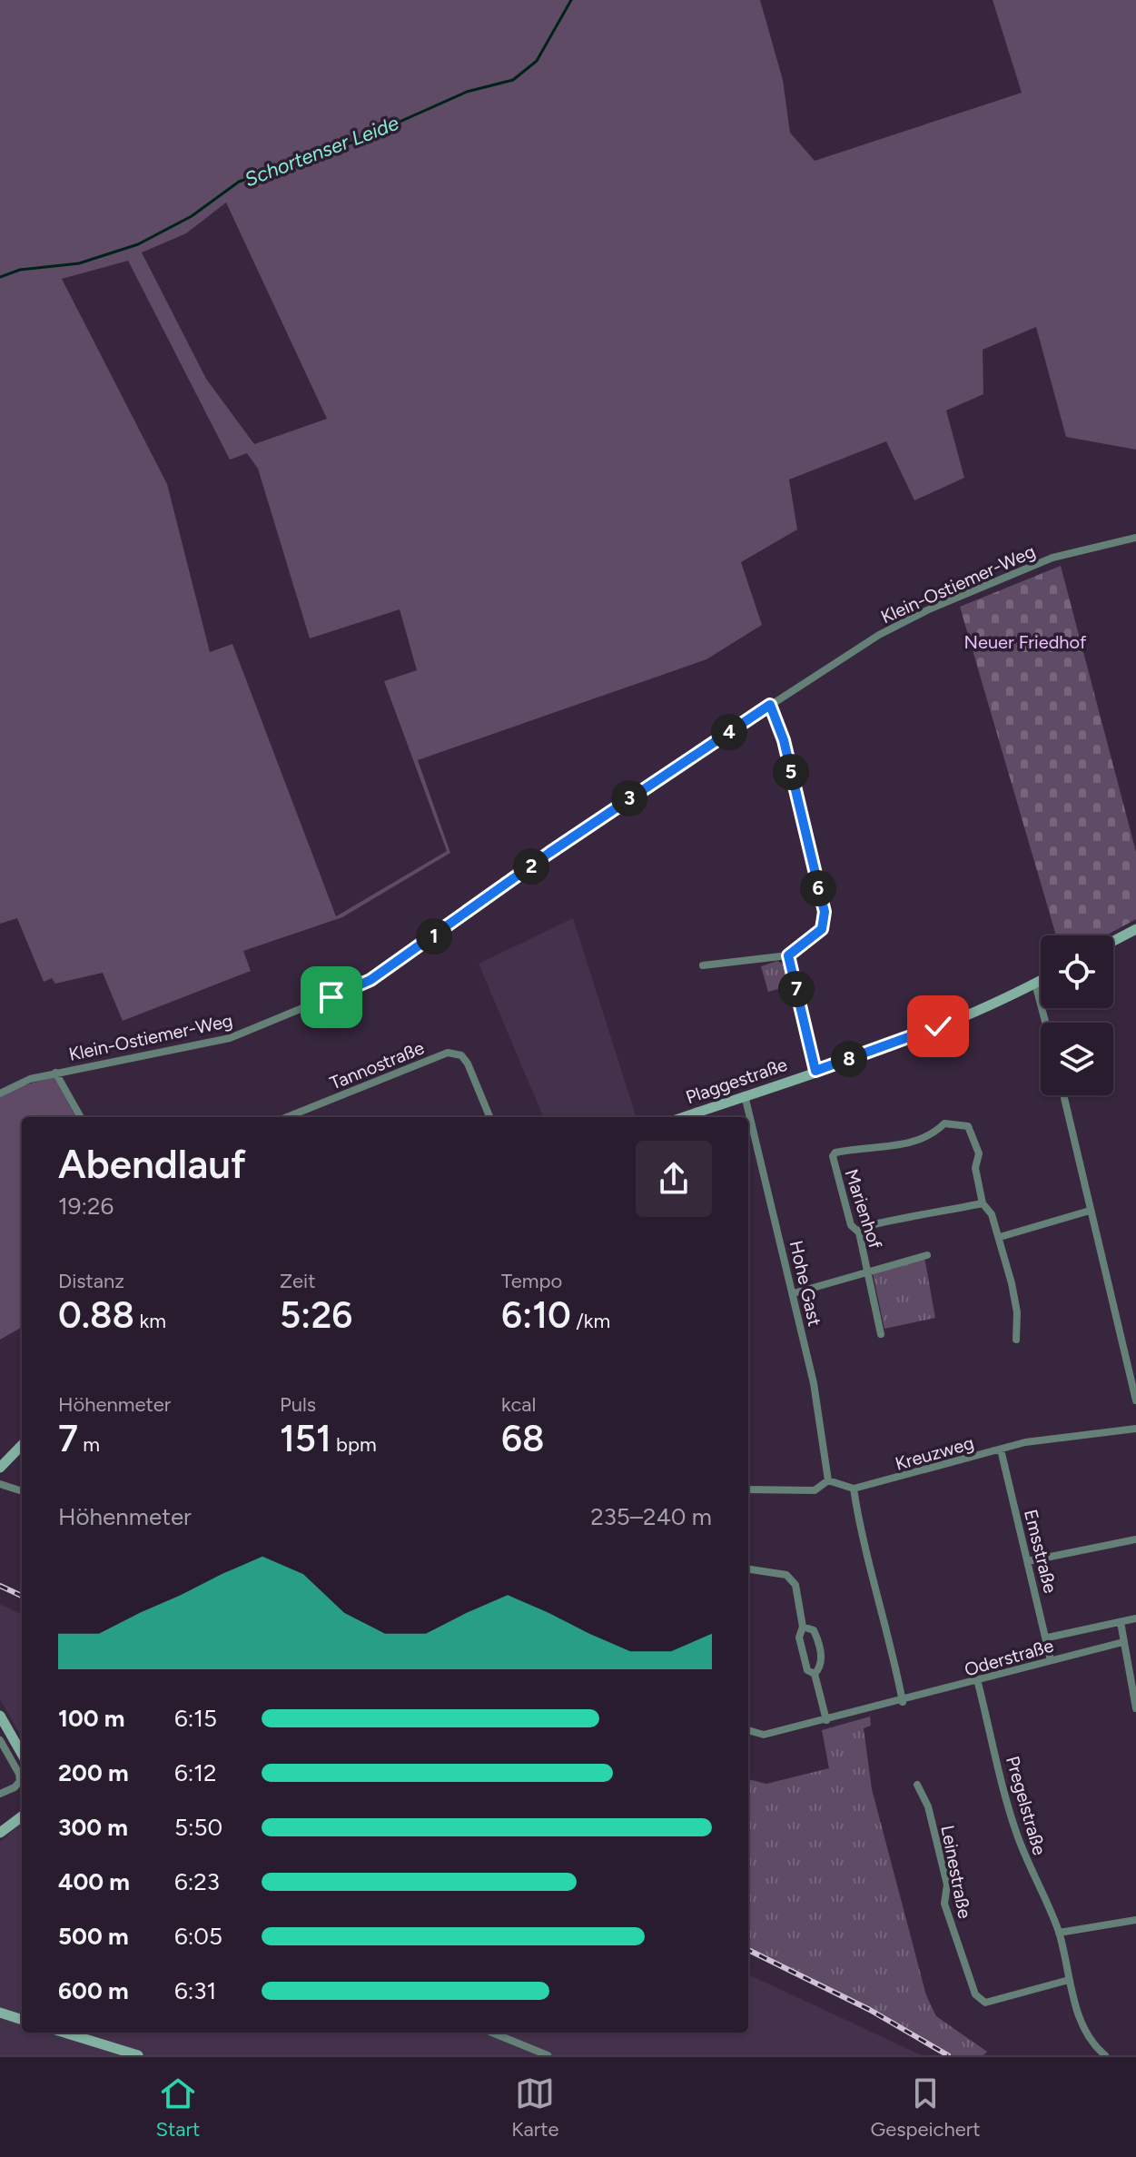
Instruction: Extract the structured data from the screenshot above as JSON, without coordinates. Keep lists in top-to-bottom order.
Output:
{
  "streets": {
    "street": [
      "Klein-Ostiemer-Weg",
      "Tannostraße",
      "Plaggestraße",
      "Marienhof",
      "Hohe Gast",
      "Kreuzweg",
      "Emsstraße",
      "Oderstraße",
      "Pregelstraße",
      "Leinestraße"
    ]
  },
  "crossings": [
    ["Plaggestraße", "Hohe Gast"],
    ["Marienhof", "Hohe Gast"],
    ["Kreuzweg", "Emsstraße"],
    ["Emsstraße", "Oderstraße"],
    ["Oderstraße", "Pregelstraße"],
    ["Pregelstraße", "Leinestraße"]
  ],
  "water": ["Schortenser Leide"],
  "parks": ["Neuer Friedhof"],
  "page": {
    "pins": [
      "4",
      "5",
      "3",
      "2",
      "6",
      "1",
      "7",
      "8"
    ],
    "heading": ["Abendlauf", "19:26"],
    "stats": [
      ["Distanz", "0.88 km"],
      ["Zeit", "5:26"],
      ["Tempo", "6:10 /km"],
      ["Höhenmeter", "7 m"],
      ["Puls", "151 bpm"],
      ["kcal", "68"]
    ],
    "chart": ["Höhenmeter", "235–240 m"],
    "list": [
      {
        "name": "100 m",
        "note": "6:15"
      },
      {
        "name": "200 m",
        "note": "6:12"
      },
      {
        "name": "300 m",
        "note": "5:50"
      },
      {
        "name": "400 m",
        "note": "6:23"
      },
      {
        "name": "500 m",
        "note": "6:05"
      },
      {
        "name": "600 m",
        "note": "6:31"
      }
    ],
    "tabs": ["Start", "Karte", "Gespeichert"]
  }
}
